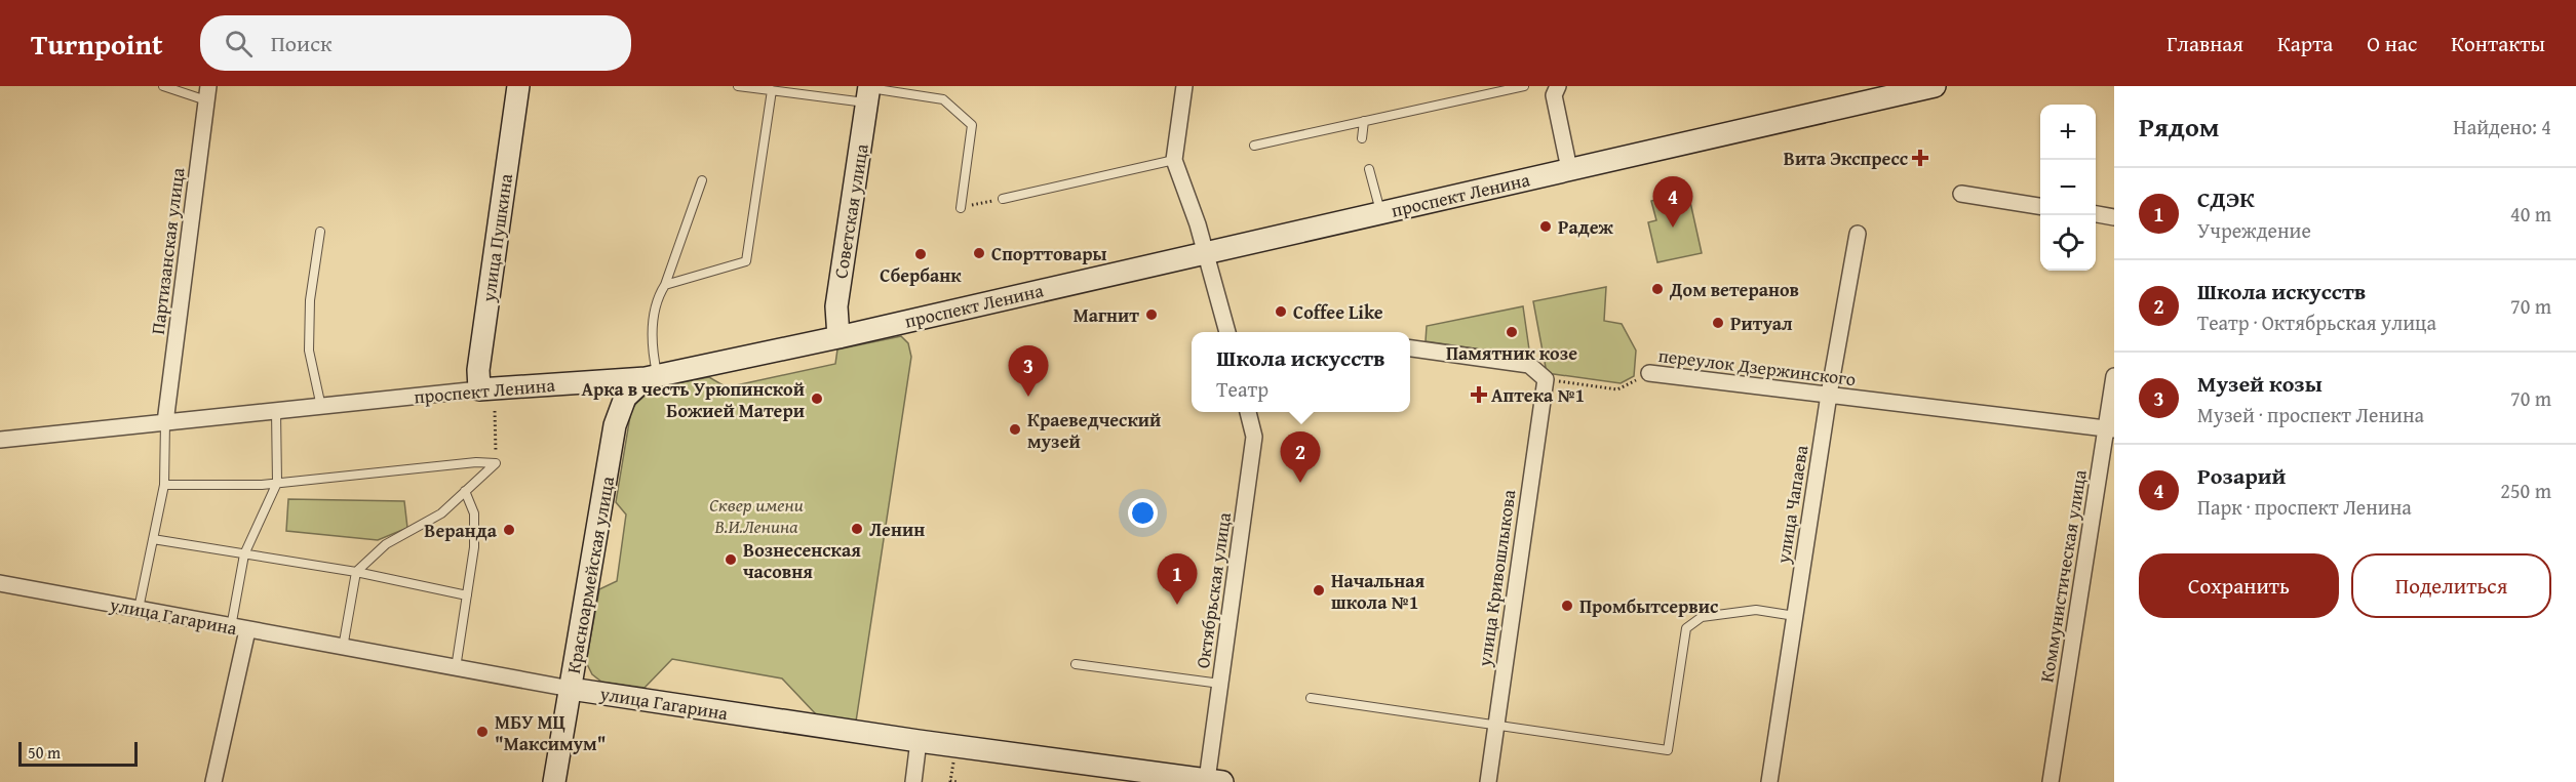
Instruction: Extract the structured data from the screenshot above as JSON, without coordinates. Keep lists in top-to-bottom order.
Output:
{
  "streets": {
    "main road": [
      "проспект Ленина",
      "Советская улица",
      "улица Пушкина",
      "Красноармейская улица",
      "улица Гагарина"
    ],
    "street": [
      "Партизанская улица",
      "переулок Дзержинского",
      "улица Чапаева",
      "Коммунистическая улица",
      "улица Кривошлыкова",
      "Октябрьская улица"
    ]
  },
  "crossings": [
    ["проспект Ленина", "Советская улица"],
    ["проспект Ленина", "улица Пушкина"],
    ["проспект Ленина", "Партизанская улица"],
    ["проспект Ленина", "Красноармейская улица"],
    ["переулок Дзержинского", "улица Чапаева"],
    ["переулок Дзержинского", "Коммунистическая улица"],
    ["переулок Дзержинского", "улица Кривошлыкова"],
    ["Красноармейская улица", "улица Гагарина"],
    ["Октябрьская улица", "улица Гагарина"]
  ],
  "parks": ["Сквер имени В.И.Ленина"],
  "places": {
    "health": ["Вита Экспресс", "Аптека №1"],
    "other": [
      "Радеж",
      "Спорттовары",
      "Сбербанк",
      "Дом ветеранов",
      "Coffee Like",
      "Магнит",
      "Ритуал",
      "Памятник козе",
      "Арка в честь Урюпинской Божией Матери",
      "Краеведческий музей",
      "Ленин",
      "Веранда",
      "Вознесенская часовня",
      "Начальная школа №1",
      "Промбытсервис",
      "МБУ МЦ \"Максимум\""
    ]
  },
  "scale_bar": "50 m",
  "page": {
    "header": "Turnpoint",
    "search": "Поиск",
    "nav": [
      "Главная",
      "Карта",
      "О нас",
      "Контакты"
    ],
    "heading": ["Рядом", "Найдено: 4"],
    "map_buttons": ["+", "−"],
    "list": [
      {
        "mark": "1",
        "name": "СДЭК",
        "note": "Учреждение",
        "value": "40 m"
      },
      {
        "mark": "2",
        "name": "Школа искусств",
        "note": "Театр · Октябрьская улица",
        "value": "70 m"
      },
      {
        "mark": "3",
        "name": "Музей козы",
        "note": "Музей · проспект Ленина",
        "value": "70 m"
      },
      {
        "mark": "4",
        "name": "Розарий",
        "note": "Парк · проспект Ленина",
        "value": "250 m"
      }
    ],
    "pins": [
      "4",
      "3",
      "2",
      "1"
    ],
    "popup": ["Школа искусств", "Театр"],
    "buttons": ["Сохранить", "Поделиться"],
    "scale": "50 m"
  }
}
